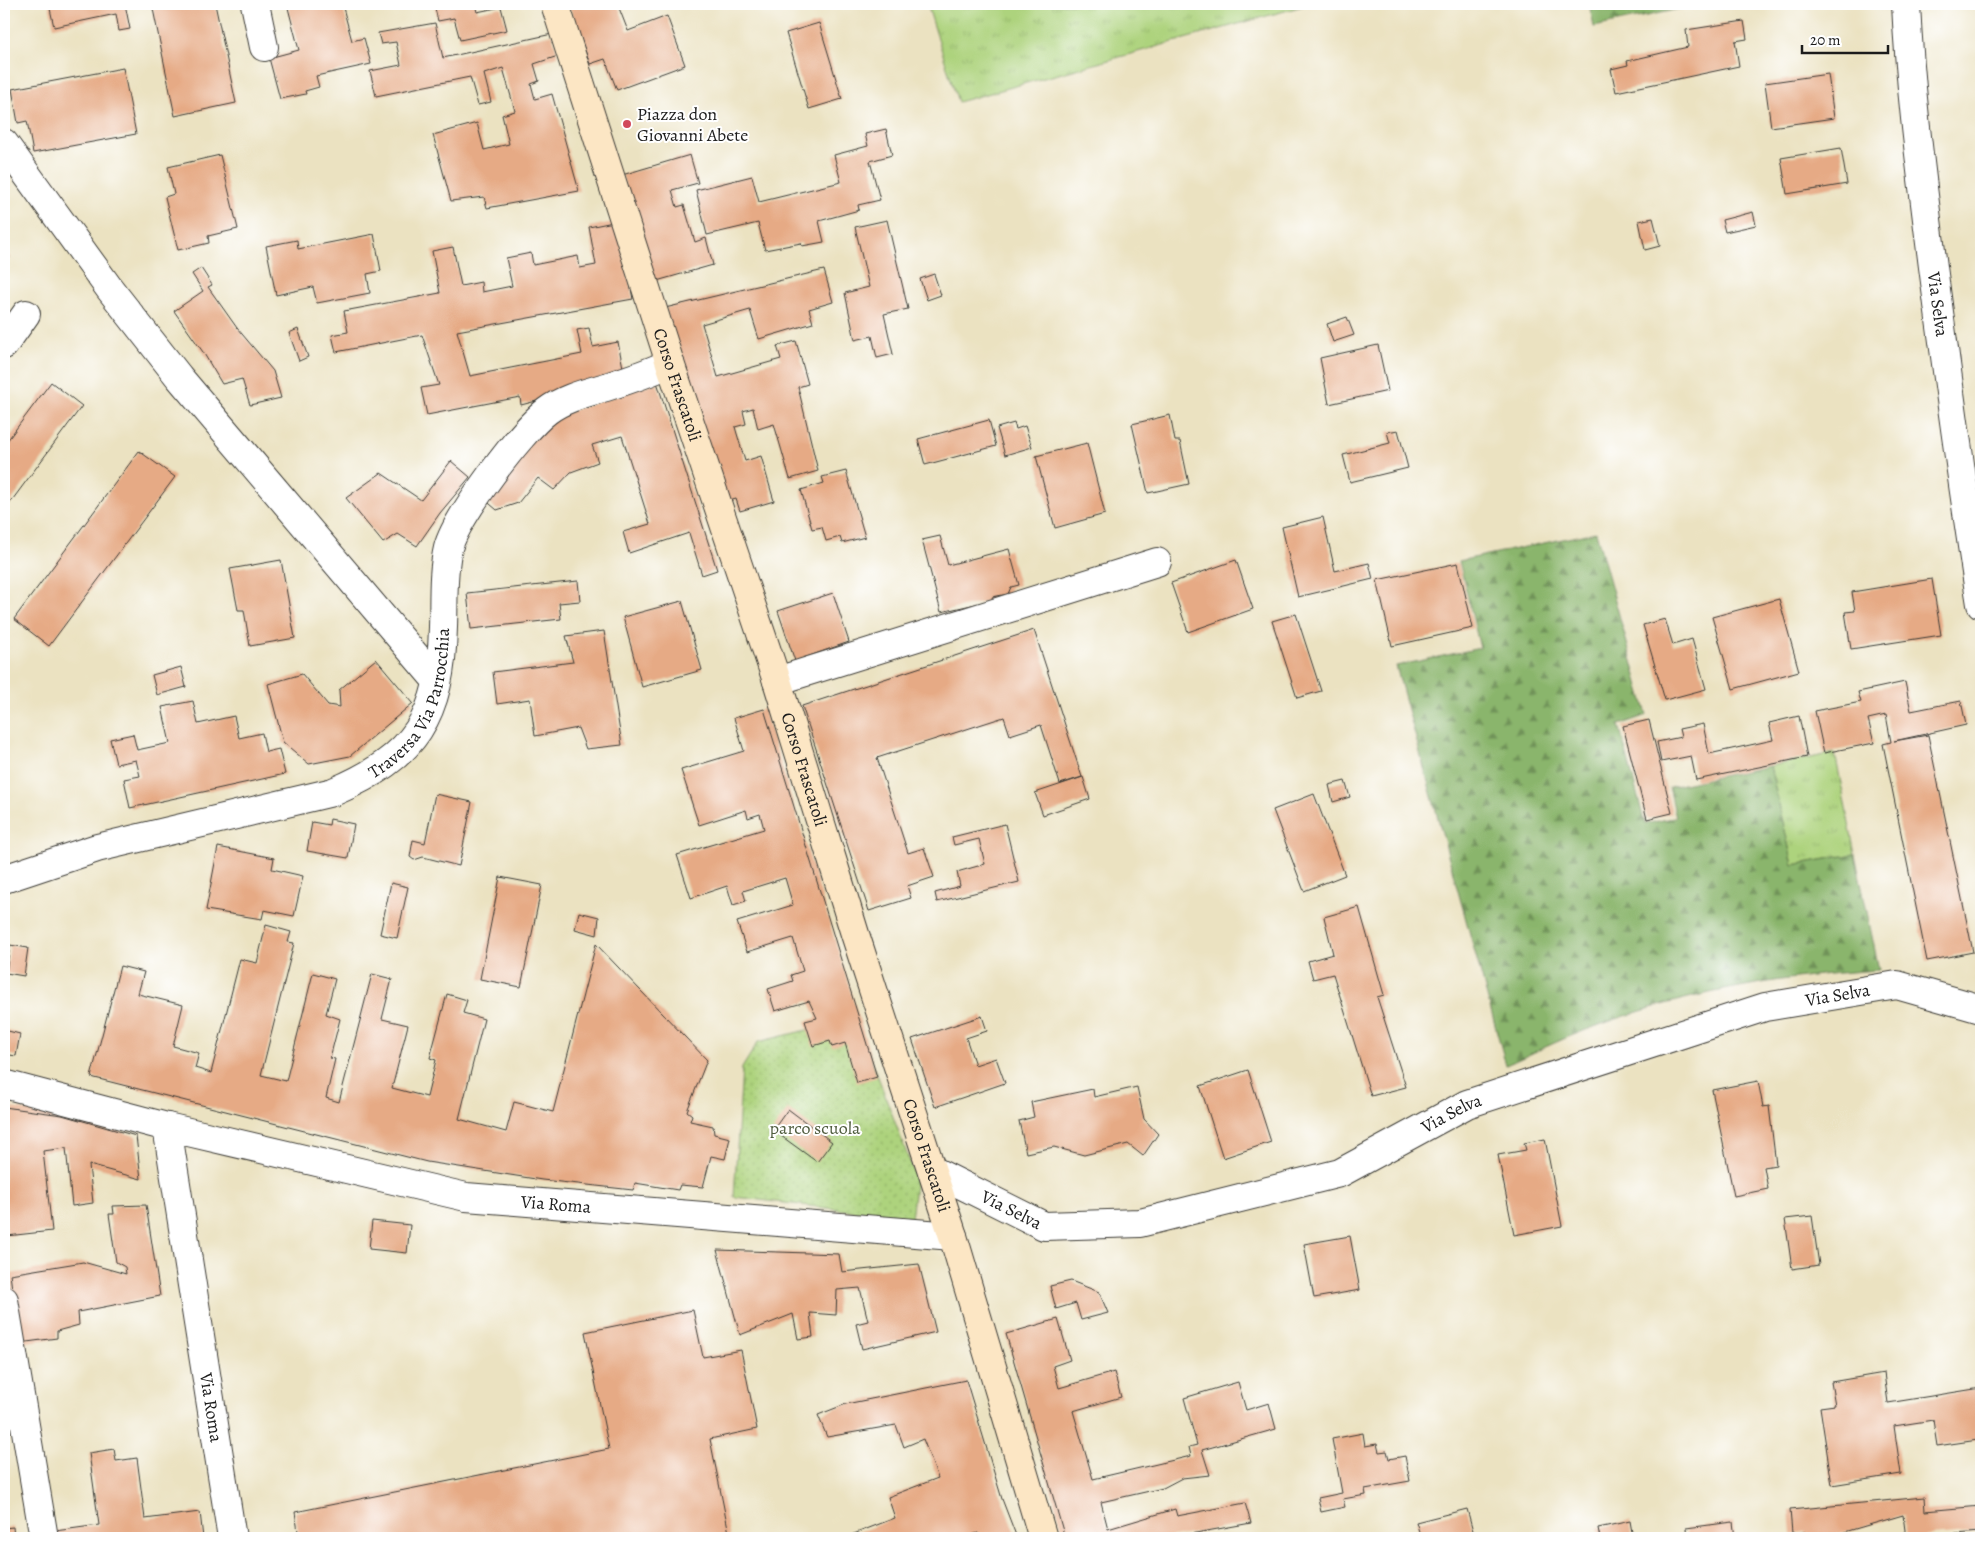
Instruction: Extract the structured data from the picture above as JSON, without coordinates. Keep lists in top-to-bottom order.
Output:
{
  "streets": {
    "street": [
      "Via Selva",
      "Corso Frascatoli",
      "Traversa Via Parrocchia",
      "Via Roma"
    ]
  },
  "crossings": [
    ["Via Selva", "Corso Frascatoli"],
    ["Corso Frascatoli", "Traversa Via Parrocchia"],
    ["Corso Frascatoli", "Via Roma"]
  ],
  "parks": ["parco scuola"],
  "places": ["Piazza don Giovanni Abete"],
  "scale_bar": "20 m"
}
